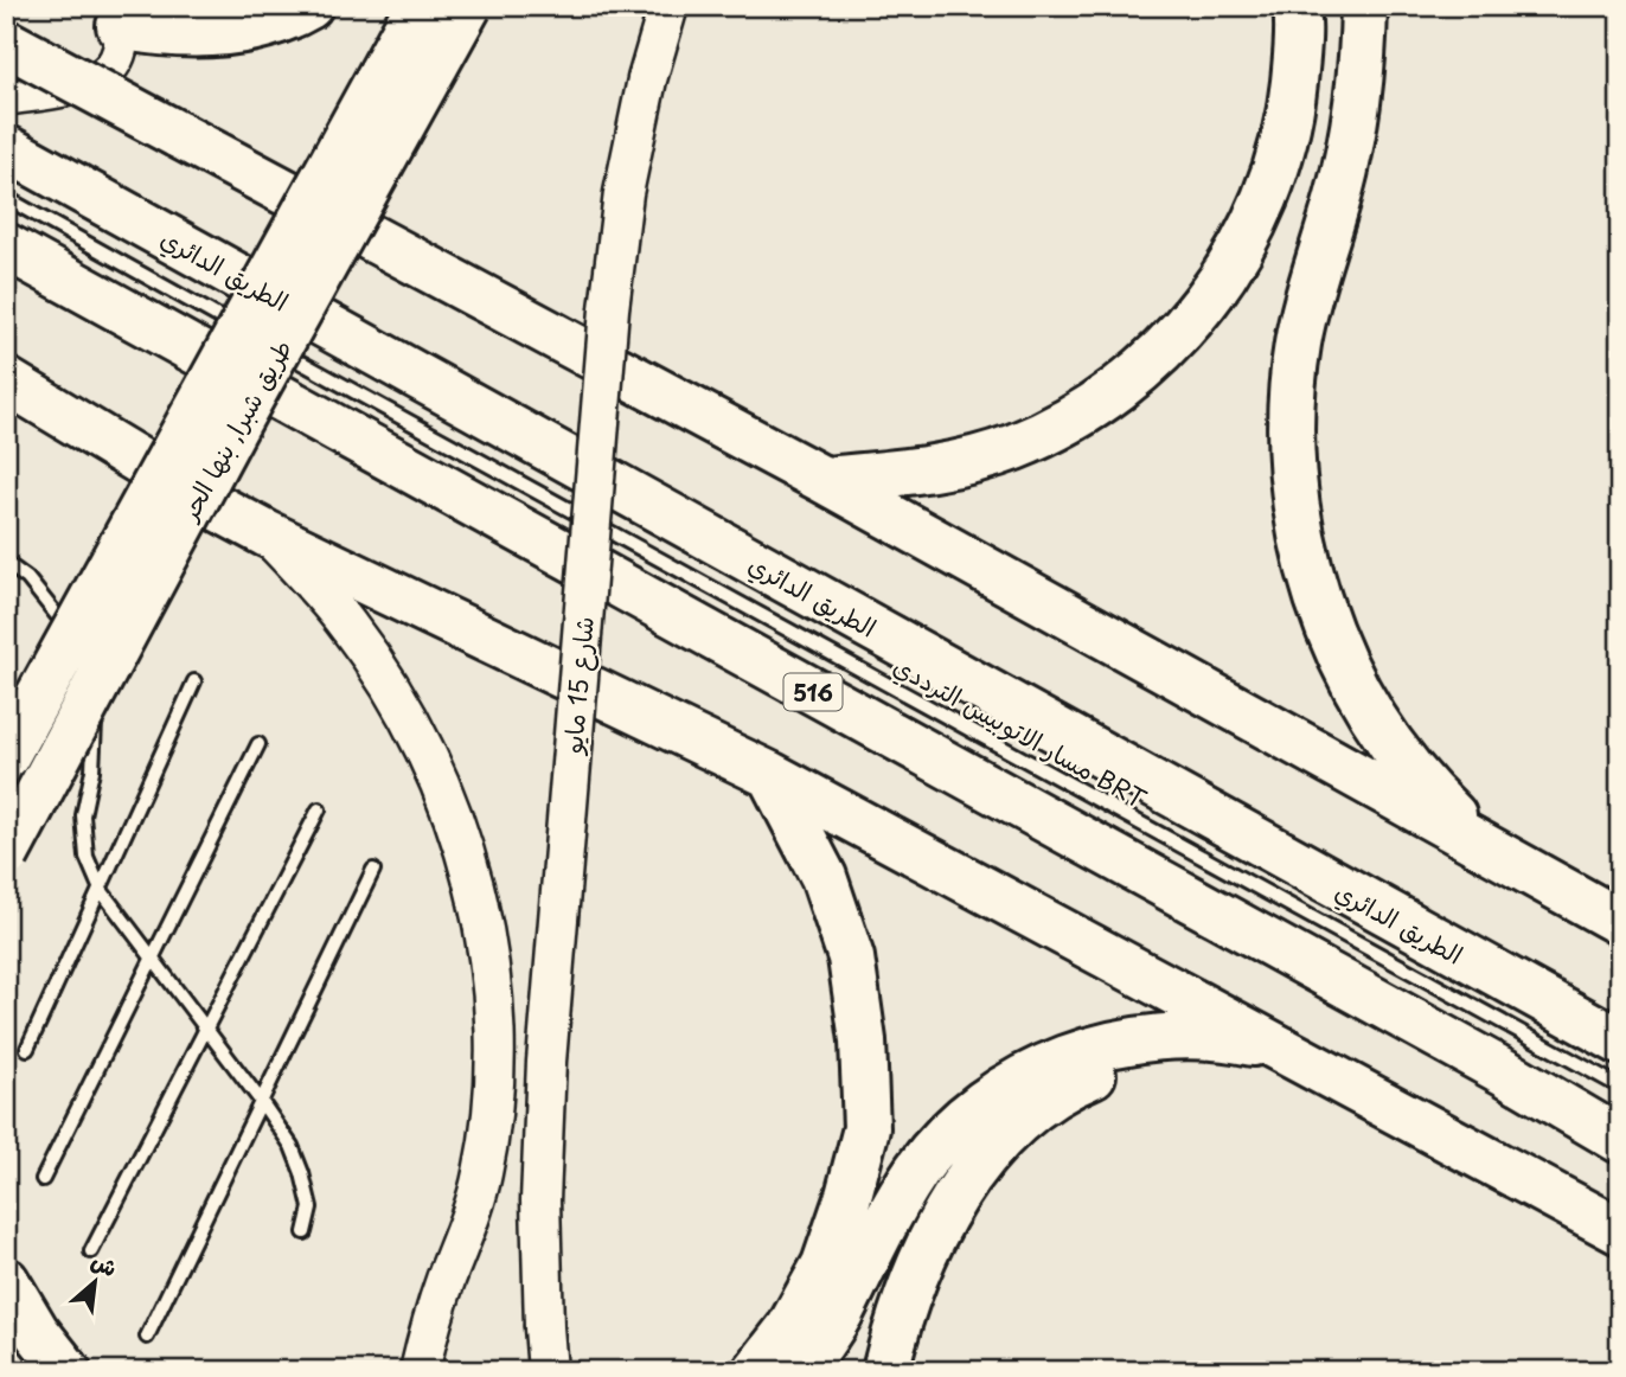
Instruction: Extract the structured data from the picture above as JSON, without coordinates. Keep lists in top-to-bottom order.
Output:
{
  "streets": {
    "highway": ["الطريق الدائري", "طريق شبرا, بنها الحر", "516"],
    "main road": ["شارع 15 مايو"],
    "lane": ["مسار الاتوبيس الترددي BRT"]
  },
  "north": "top right"
}
